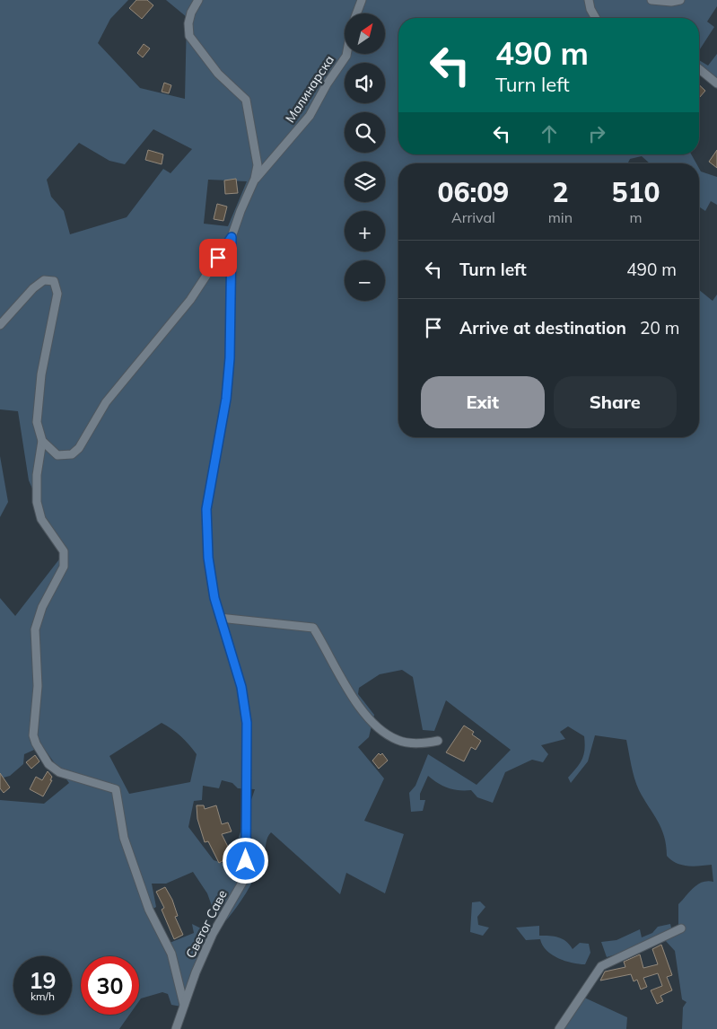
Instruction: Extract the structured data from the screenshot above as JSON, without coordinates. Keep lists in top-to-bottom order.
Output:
{
  "streets": {
    "street": ["Малинарска", "Светог Саве"]
  },
  "crossings": [
    ["Малинарска", "Светог Саве"]
  ],
  "north": "top right",
  "page": {
    "map_buttons": ["+", "−"],
    "turn": ["490 m", "Turn left"],
    "eta": [
      "06:09",
      "Arrival",
      "2",
      "min",
      "510",
      "m"
    ],
    "list": [
      {
        "name": "Turn left",
        "value": "490 m"
      },
      {
        "name": "Arrive at destination",
        "value": "20 m"
      }
    ],
    "buttons": ["Exit", "Share"],
    "speed": "19 km/h",
    "limit": "30"
  }
}
